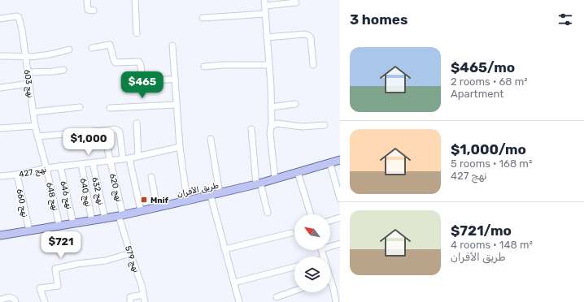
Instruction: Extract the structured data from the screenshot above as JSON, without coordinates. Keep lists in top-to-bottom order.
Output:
{
  "streets": {
    "main road": ["طريق الأفران"],
    "street": [
      "نهج 603",
      "نهج 427",
      "نهج 620",
      "نهج 632",
      "نهج 640",
      "نهج 646",
      "نهج 648",
      "نهج 660",
      "نهج 579"
    ]
  },
  "crossings": [
    ["نهج 603", "نهج 427"],
    ["نهج 603", "نهج 648"],
    ["نهج 427", "نهج 620"],
    ["نهج 427", "نهج 632"],
    ["نهج 427", "نهج 640"],
    ["نهج 427", "نهج 646"],
    ["نهج 427", "نهج 648"],
    ["نهج 427", "نهج 660"],
    ["نهج 620", "طريق الأفران"],
    ["نهج 620", "نهج 579"],
    ["طريق الأفران", "نهج 632"],
    ["طريق الأفران", "نهج 640"],
    ["طريق الأفران", "نهج 646"],
    ["طريق الأفران", "نهج 648"],
    ["طريق الأفران", "نهج 660"],
    ["طريق الأفران", "نهج 579"]
  ],
  "places": {
    "transit": ["Mnif"]
  },
  "north": "top left",
  "page": {
    "heading": "3 homes",
    "list": [
      {
        "name": "$465/mo",
        "note": "2 rooms · 68 m² · Apartment"
      },
      {
        "name": "$1,000/mo",
        "note": "5 rooms · 168 m² · نهج 427"
      },
      {
        "name": "$721/mo",
        "note": "4 rooms · 148 m² · طريق الأفران"
      }
    ],
    "price": ["$465", "$1,000", "$721"]
  }
}
